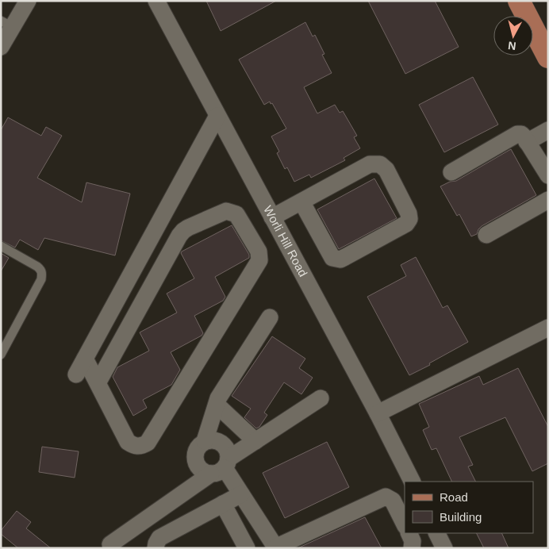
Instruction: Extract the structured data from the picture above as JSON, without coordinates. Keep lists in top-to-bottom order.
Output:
{
  "streets": {
    "street": ["Worli Hill Road"]
  },
  "legend": ["Road", "Building"],
  "north": "bottom"
}
